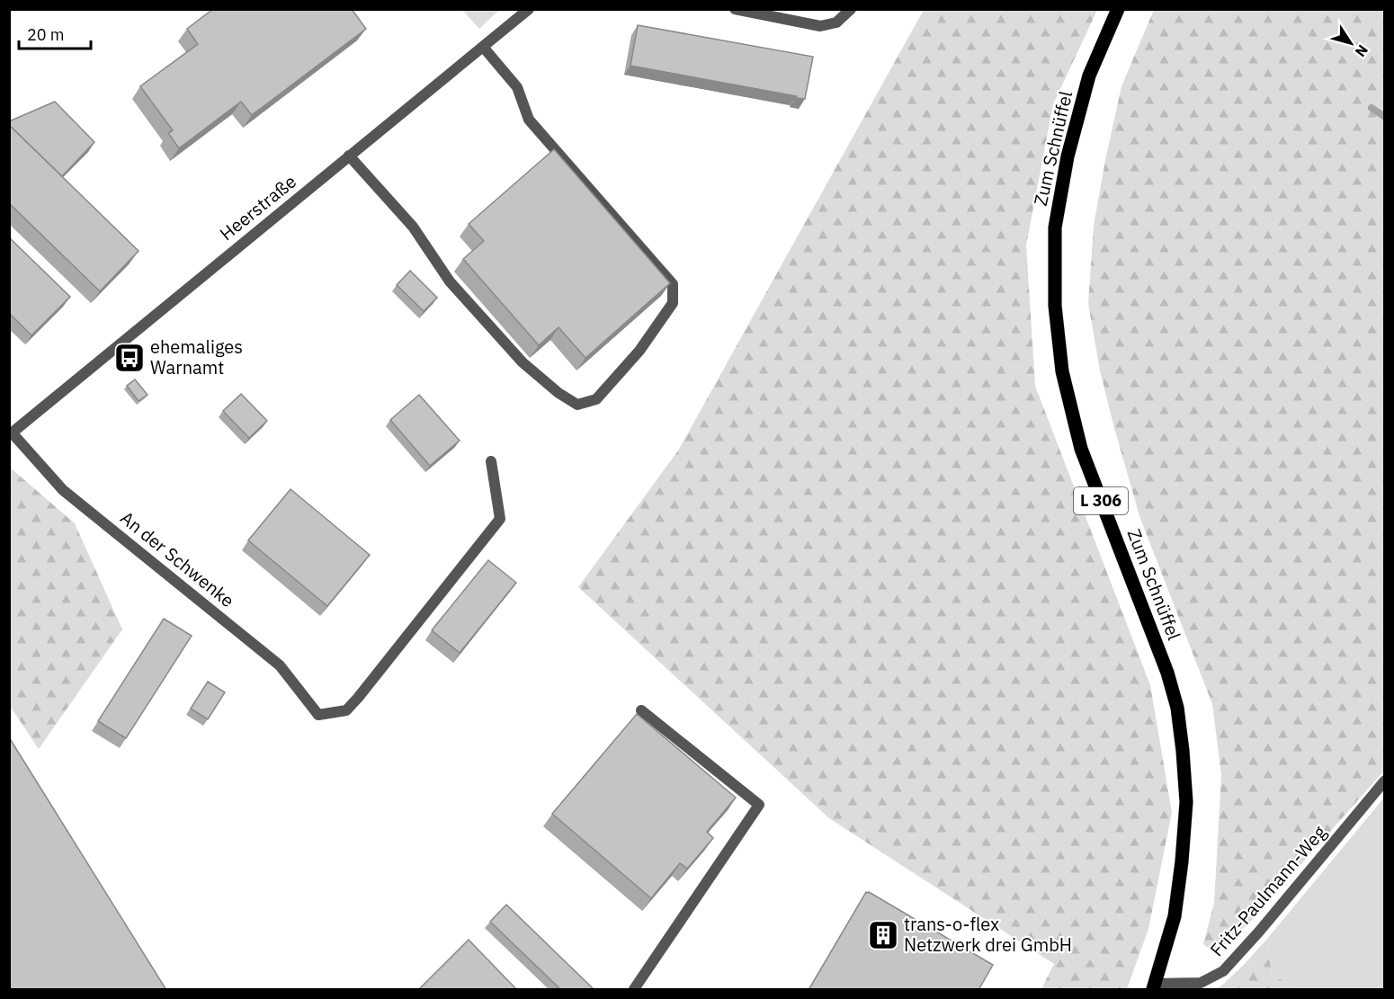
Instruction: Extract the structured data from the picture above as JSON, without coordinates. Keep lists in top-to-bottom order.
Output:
{
  "streets": {
    "main road": ["Zum Schnüffel", "L 306"],
    "street": ["Heerstraße", "An der Schwenke", "Fritz-Paulmann-Weg"]
  },
  "crossings": [
    ["Zum Schnüffel", "Fritz-Paulmann-Weg"],
    ["Heerstraße", "An der Schwenke"]
  ],
  "places": {
    "bus stop": ["ehemaliges Warnamt"],
    "building": ["trans-o-flex Netzwerk drei GmbH"]
  },
  "scale_bar": "20 m",
  "north": "bottom right"
}
